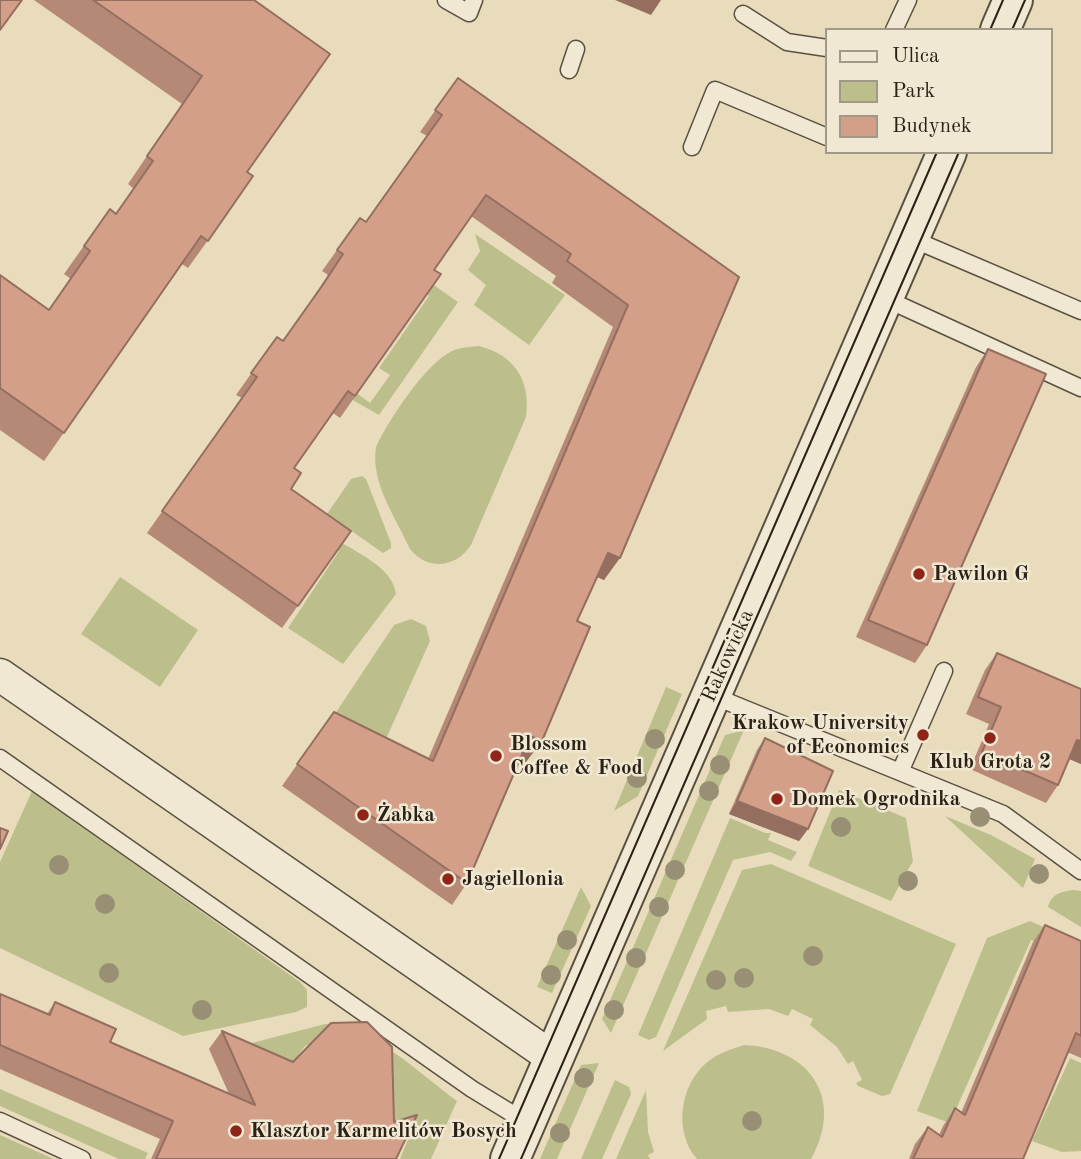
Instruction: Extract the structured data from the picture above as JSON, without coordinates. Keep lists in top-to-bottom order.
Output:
{
  "streets": {
    "street": ["Rakowicka"]
  },
  "places": [
    "Pawilon G",
    "Krakow University of Economics",
    "Klub Grota 2",
    "Blossom Coffee & Food",
    "Domek Ogrodnika",
    "Żabka",
    "Jagiellonia",
    "Klasztor Karmelitów Bosych"
  ],
  "legend": ["Ulica", "Park", "Budynek"]
}
